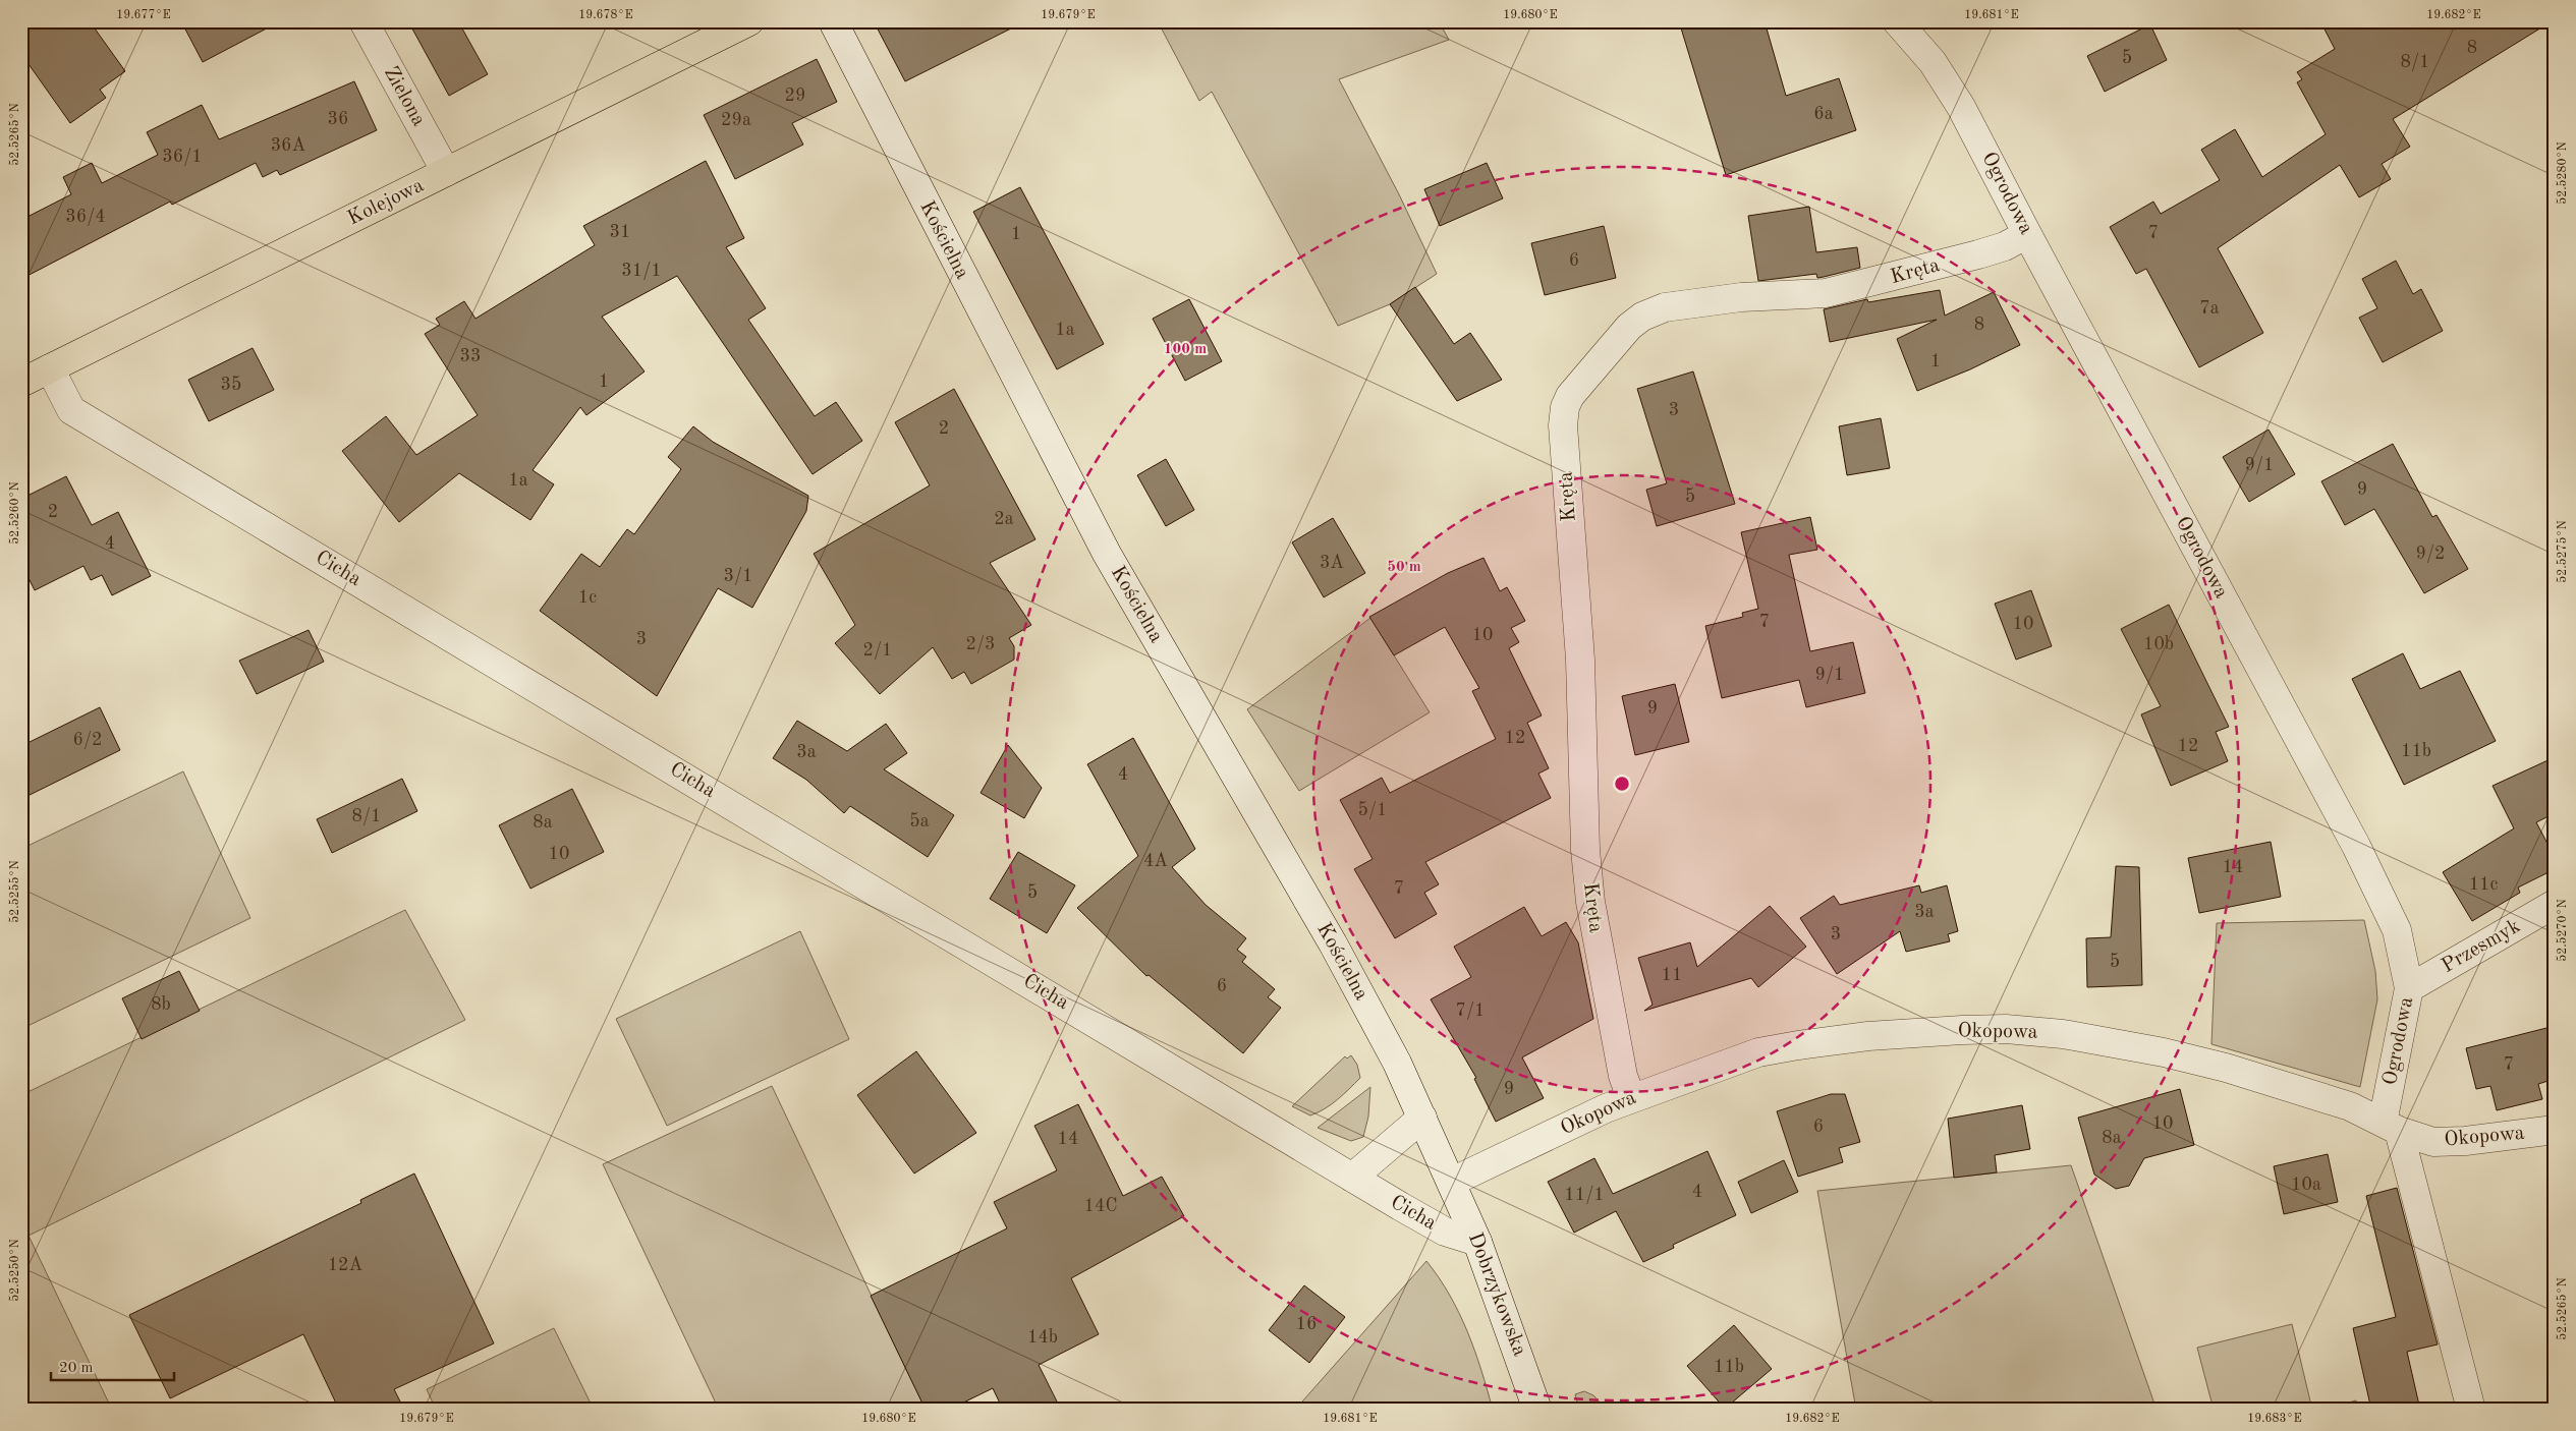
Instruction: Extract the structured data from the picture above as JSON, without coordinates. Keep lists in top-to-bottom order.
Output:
{
  "streets": {
    "main road": ["Kolejowa"],
    "street": [
      "Zielona",
      "Ogrodowa",
      "Kościelna",
      "Kręta",
      "Cicha",
      "Przesmyk",
      "Okopowa",
      "Dobrzykowska"
    ]
  },
  "crossings": [
    ["Zielona", "Kolejowa"],
    ["Ogrodowa", "Kręta"],
    ["Ogrodowa", "Przesmyk"],
    ["Ogrodowa", "Okopowa"],
    ["Kolejowa", "Cicha"],
    ["Kościelna", "Okopowa"],
    ["Kościelna", "Dobrzykowska"],
    ["Kręta", "Okopowa"],
    ["Cicha", "Dobrzykowska"],
    ["Okopowa", "Dobrzykowska"]
  ],
  "house_numbers": [
    "8",
    "5",
    "8/1",
    "29",
    "6a",
    "36",
    "29a",
    "36A",
    "36/1",
    "36/4",
    "31",
    "7",
    "1",
    "6",
    "31/1",
    "7a",
    "8",
    "1a",
    "33",
    "1",
    "1",
    "35",
    "3",
    "2",
    "9/1",
    "1a",
    "9",
    "5",
    "2",
    "2a",
    "4",
    "9/2",
    "3A",
    "3/1",
    "1c",
    "7",
    "10",
    "10",
    "3",
    "2/3",
    "10b",
    "2/1",
    "9/1",
    "9",
    "12",
    "6/2",
    "12",
    "11b",
    "3a",
    "4",
    "5/1",
    "8/1",
    "5a",
    "8a",
    "10",
    "4A",
    "14",
    "11c",
    "7",
    "5",
    "3a",
    "3",
    "5",
    "11",
    "6",
    "8b",
    "7/1",
    "7",
    "9",
    "10",
    "6",
    "8a",
    "14",
    "10a",
    "4",
    "11/1",
    "14C",
    "12A",
    "16",
    "14b",
    "11b"
  ],
  "scale_bar": "20 m",
  "coordinates": [
    "19.677°E",
    "19.678°E",
    "19.679°E",
    "19.680°E",
    "19.681°E",
    "19.682°E",
    "52.5265°N",
    "52.5280°N",
    "52.5260°N",
    "52.5275°N",
    "52.5255°N",
    "52.5270°N",
    "52.5250°N",
    "19.683°E"
  ],
  "rings": ["100 m", "50 m"]
}
